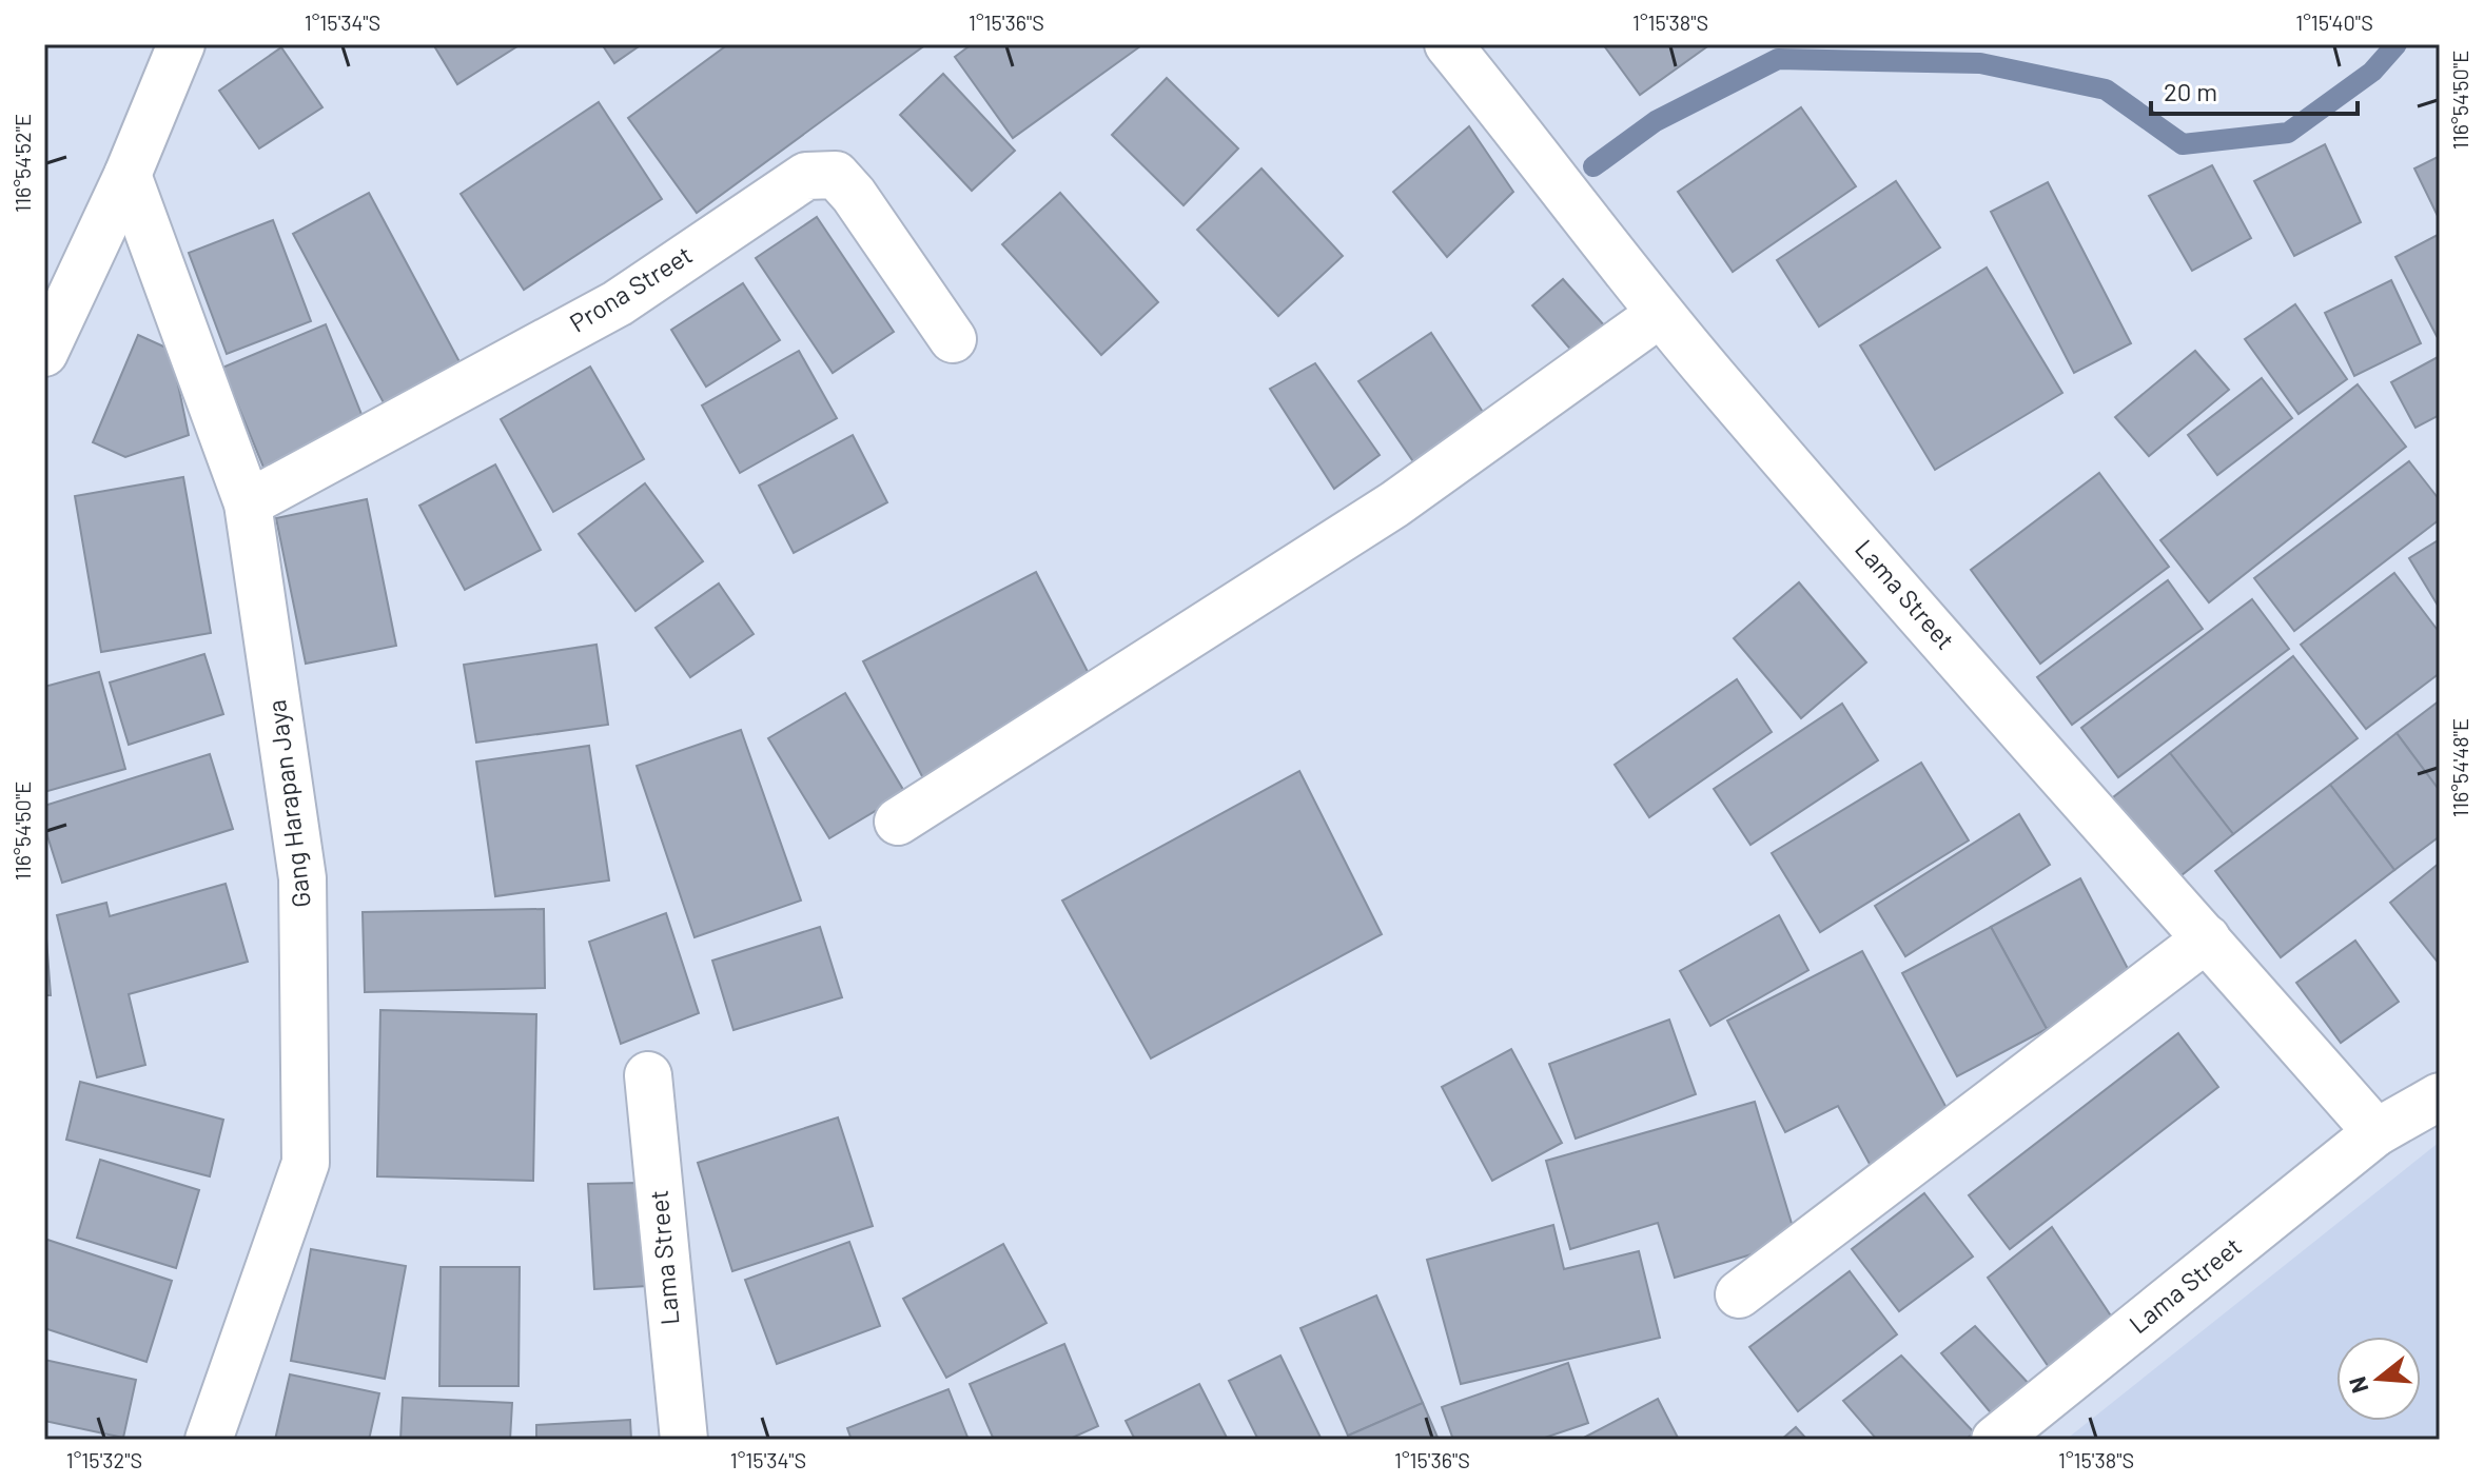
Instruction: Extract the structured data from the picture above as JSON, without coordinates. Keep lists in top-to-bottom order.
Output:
{
  "streets": {
    "main road": ["Prona Street", "Lama Street", "Gang Harapan Jaya"]
  },
  "crossings": [
    ["Prona Street", "Gang Harapan Jaya"]
  ],
  "scale_bar": "20 m",
  "north": "left",
  "coordinates": [
    "1°15'34\"S",
    "1°15'36\"S",
    "1°15'38\"S",
    "1°15'40\"S",
    "116°54'50\"E",
    "116°54'52\"E",
    "116°54'48\"E",
    "1°15'32\"S"
  ]
}
